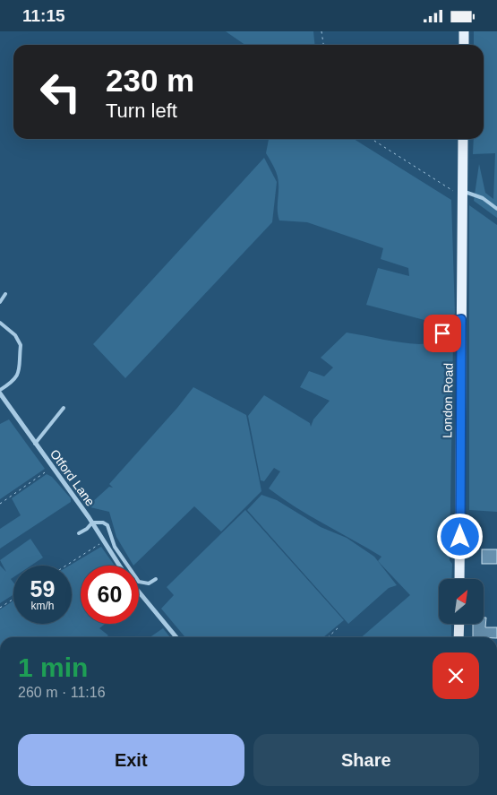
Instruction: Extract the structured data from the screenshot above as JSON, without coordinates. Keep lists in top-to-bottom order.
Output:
{
  "streets": {
    "main road": ["London Road"],
    "street": ["Otford Lane"]
  },
  "north": "top right",
  "page": {
    "status": "11:15",
    "turn": ["230 m", "Turn left"],
    "speed": "59 km/h",
    "limit": "60",
    "heading": ["1 min", "260 m · 11:16"],
    "buttons": ["Exit", "Share"]
  }
}
